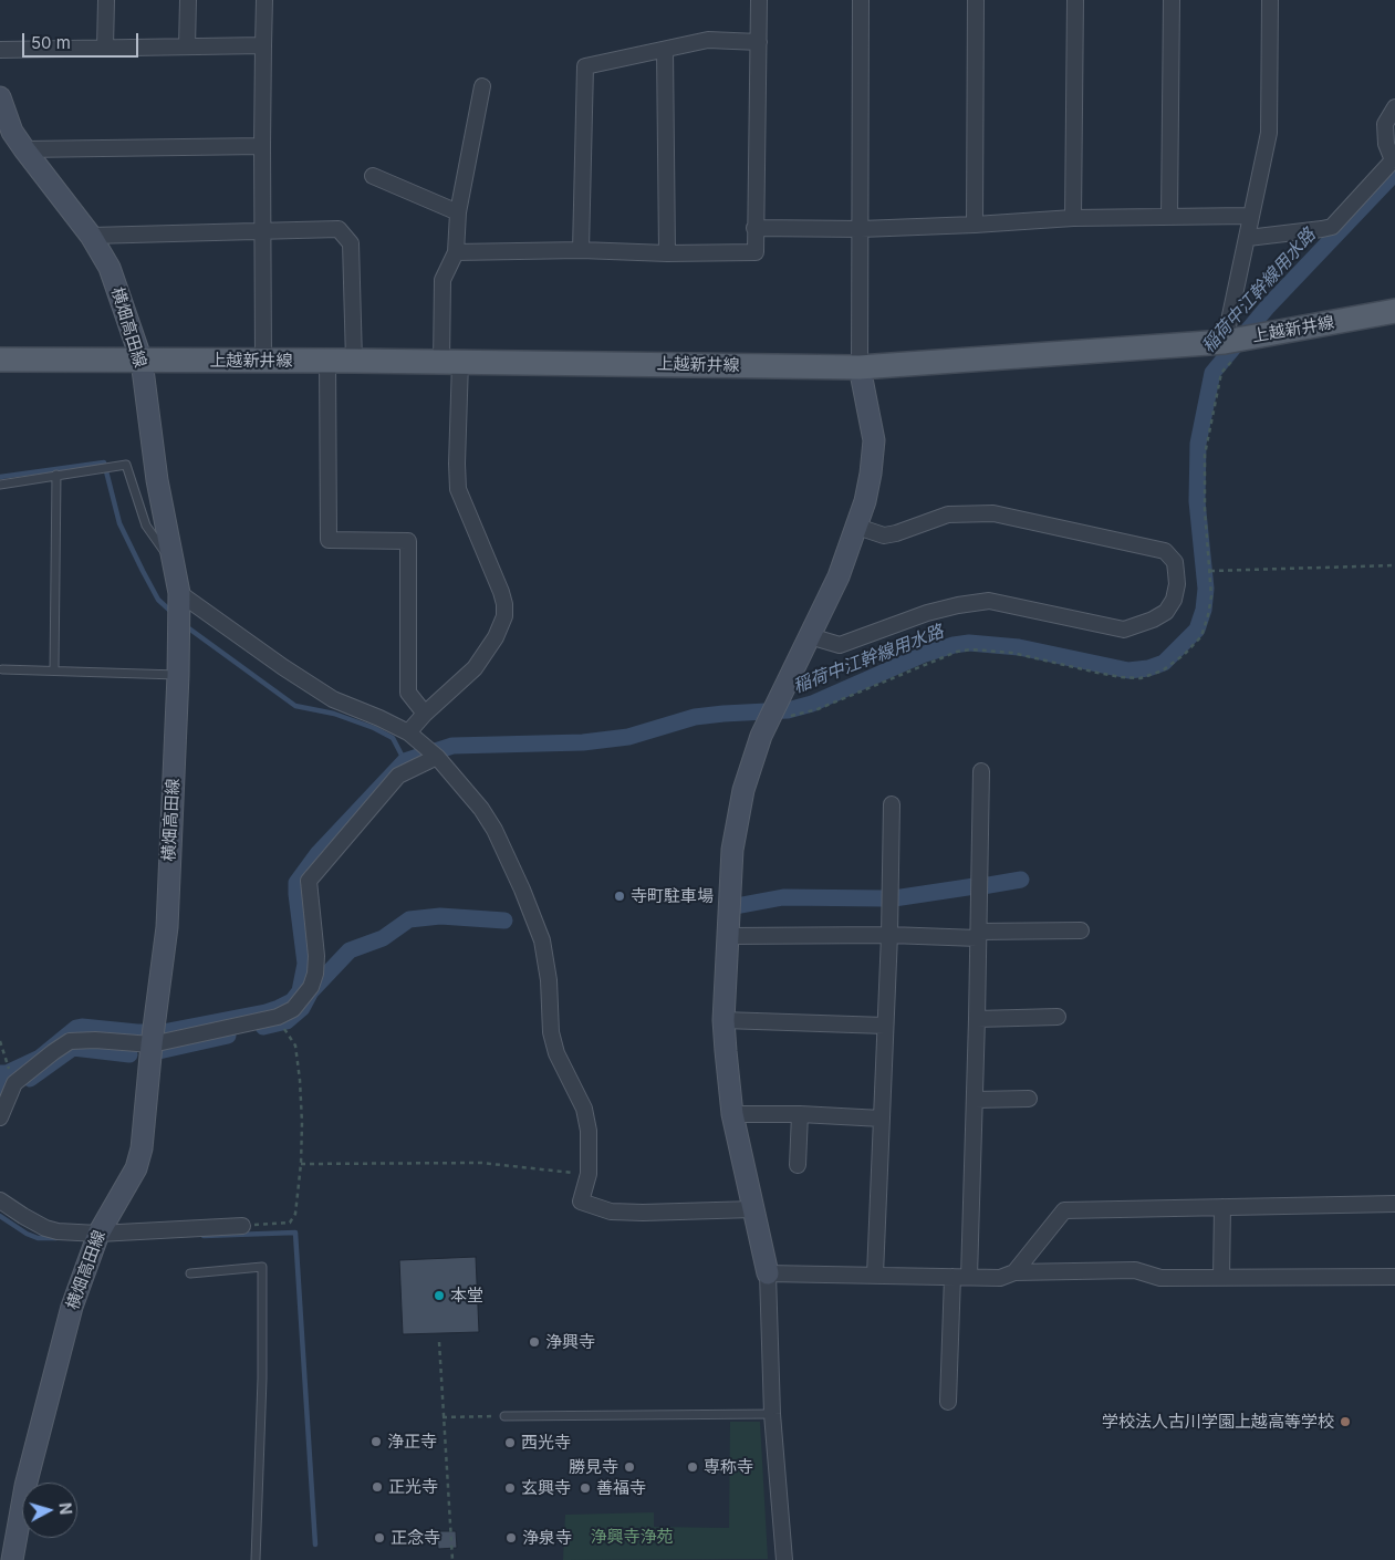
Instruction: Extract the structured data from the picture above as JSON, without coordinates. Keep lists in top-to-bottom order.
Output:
{
  "streets": {
    "main road": ["横畑高田線", "上越新井線"]
  },
  "crossings": [
    ["横畑高田線", "上越新井線"]
  ],
  "water": ["稲荷中江幹線用水路"],
  "parks": ["浄興寺浄苑"],
  "places": [
    "寺町駐車場",
    "本堂",
    "浄興寺",
    "学校法人古川学園上越高等学校",
    "浄正寺",
    "西光寺",
    "勝見寺",
    "専称寺",
    "正光寺",
    "玄興寺",
    "善福寺",
    "正念寺",
    "浄泉寺"
  ],
  "scale_bar": "50 m",
  "north": "right"
}
